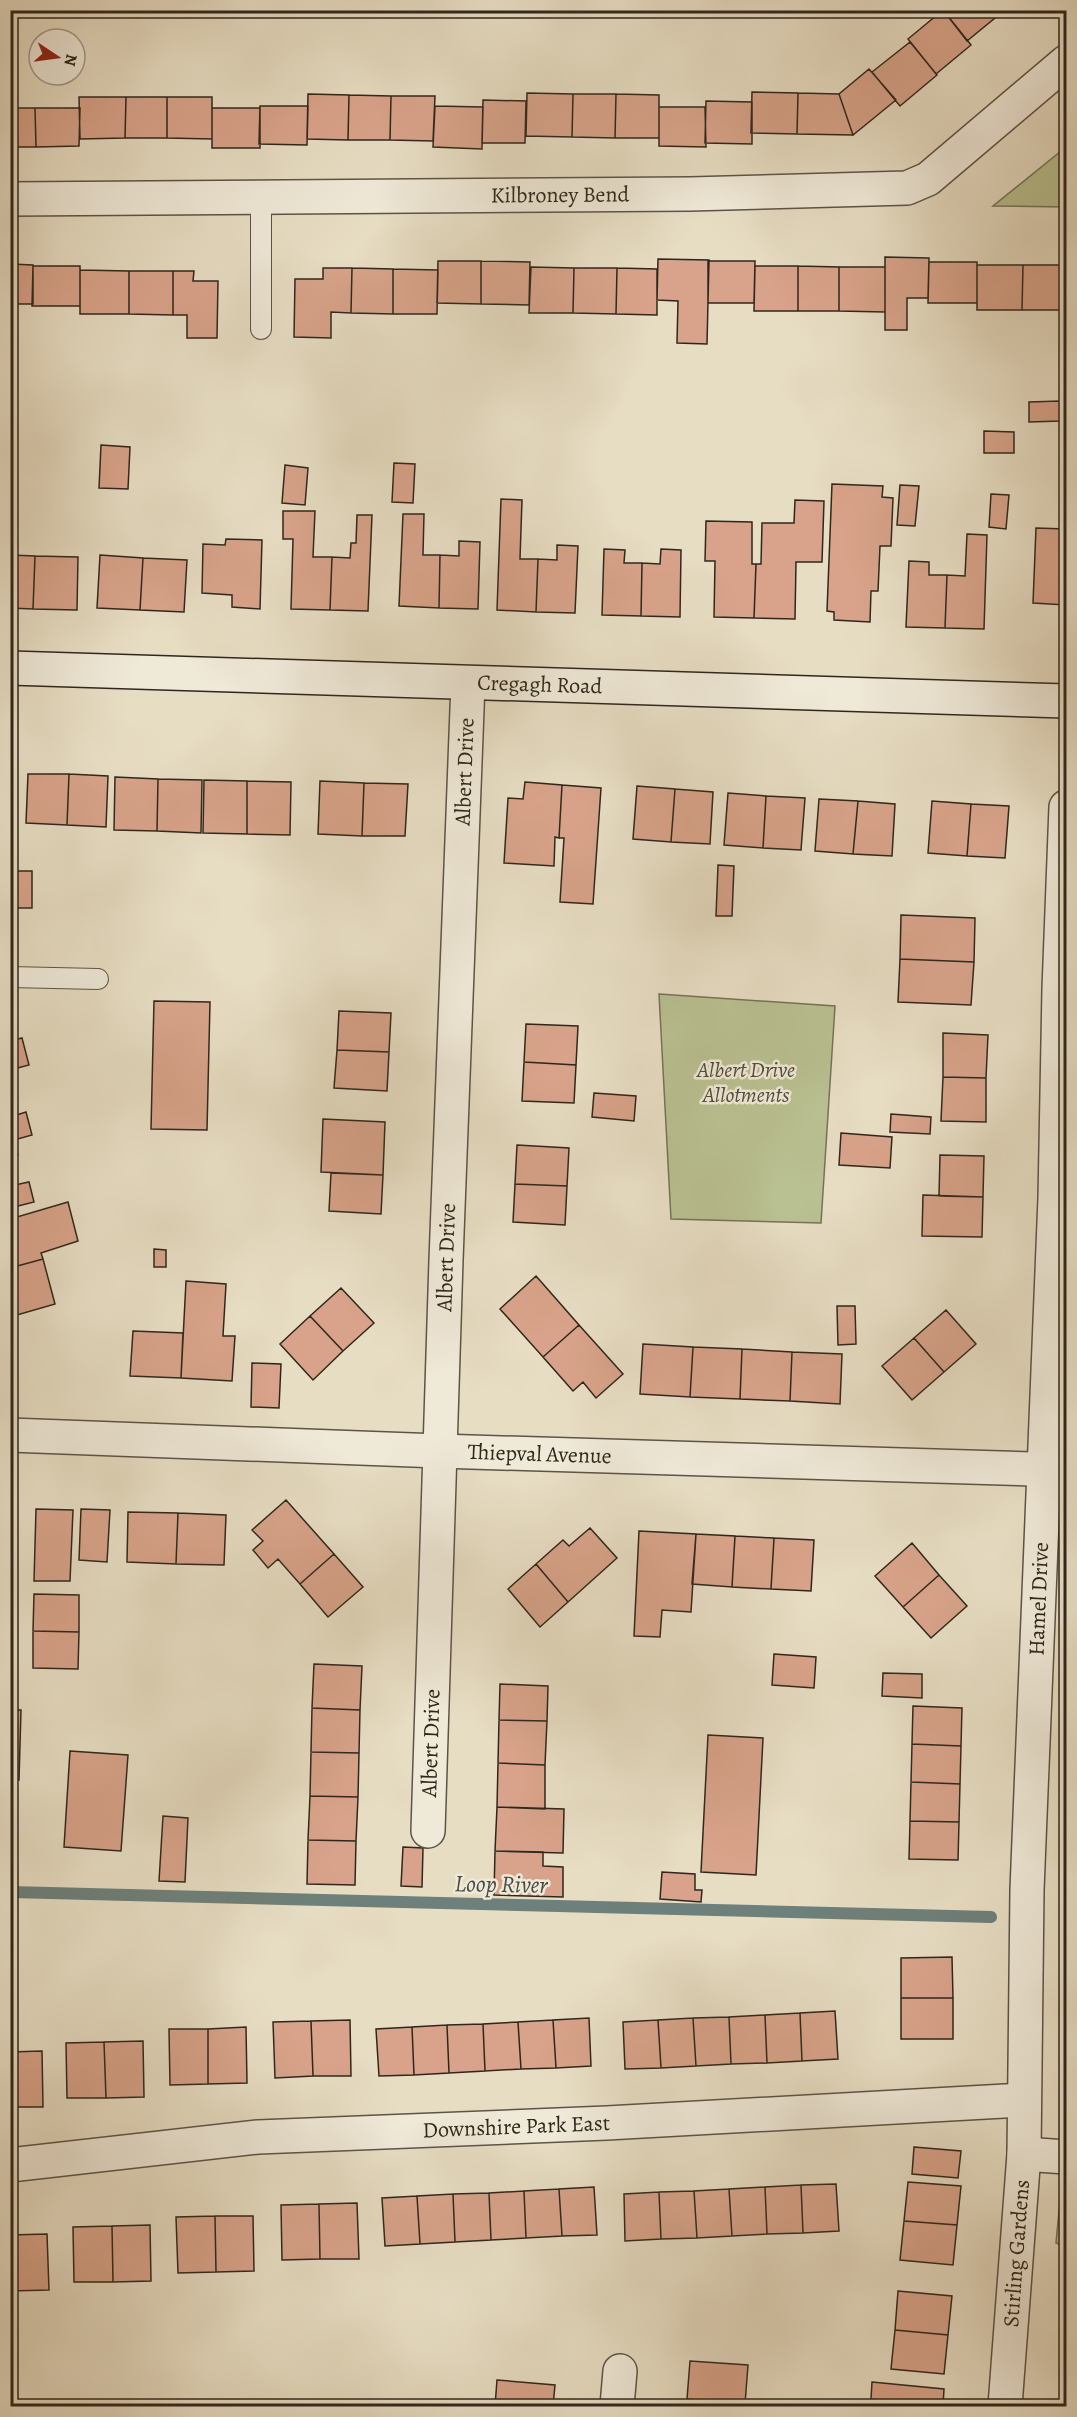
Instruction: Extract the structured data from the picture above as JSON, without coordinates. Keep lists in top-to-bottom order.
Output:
{
  "streets": {
    "street": [
      "Kilbroney Bend",
      "Cregagh Road",
      "Albert Drive",
      "Thiepval Avenue",
      "Hamel Drive",
      "Downshire Park East",
      "Stirling Gardens"
    ]
  },
  "crossings": [
    ["Cregagh Road", "Albert Drive"],
    ["Albert Drive", "Thiepval Avenue"],
    ["Thiepval Avenue", "Hamel Drive"],
    ["Hamel Drive", "Downshire Park East"],
    ["Hamel Drive", "Stirling Gardens"],
    ["Downshire Park East", "Stirling Gardens"]
  ],
  "water": ["Loop River"],
  "parks": ["Albert Drive Allotments"],
  "north": "right"
}
